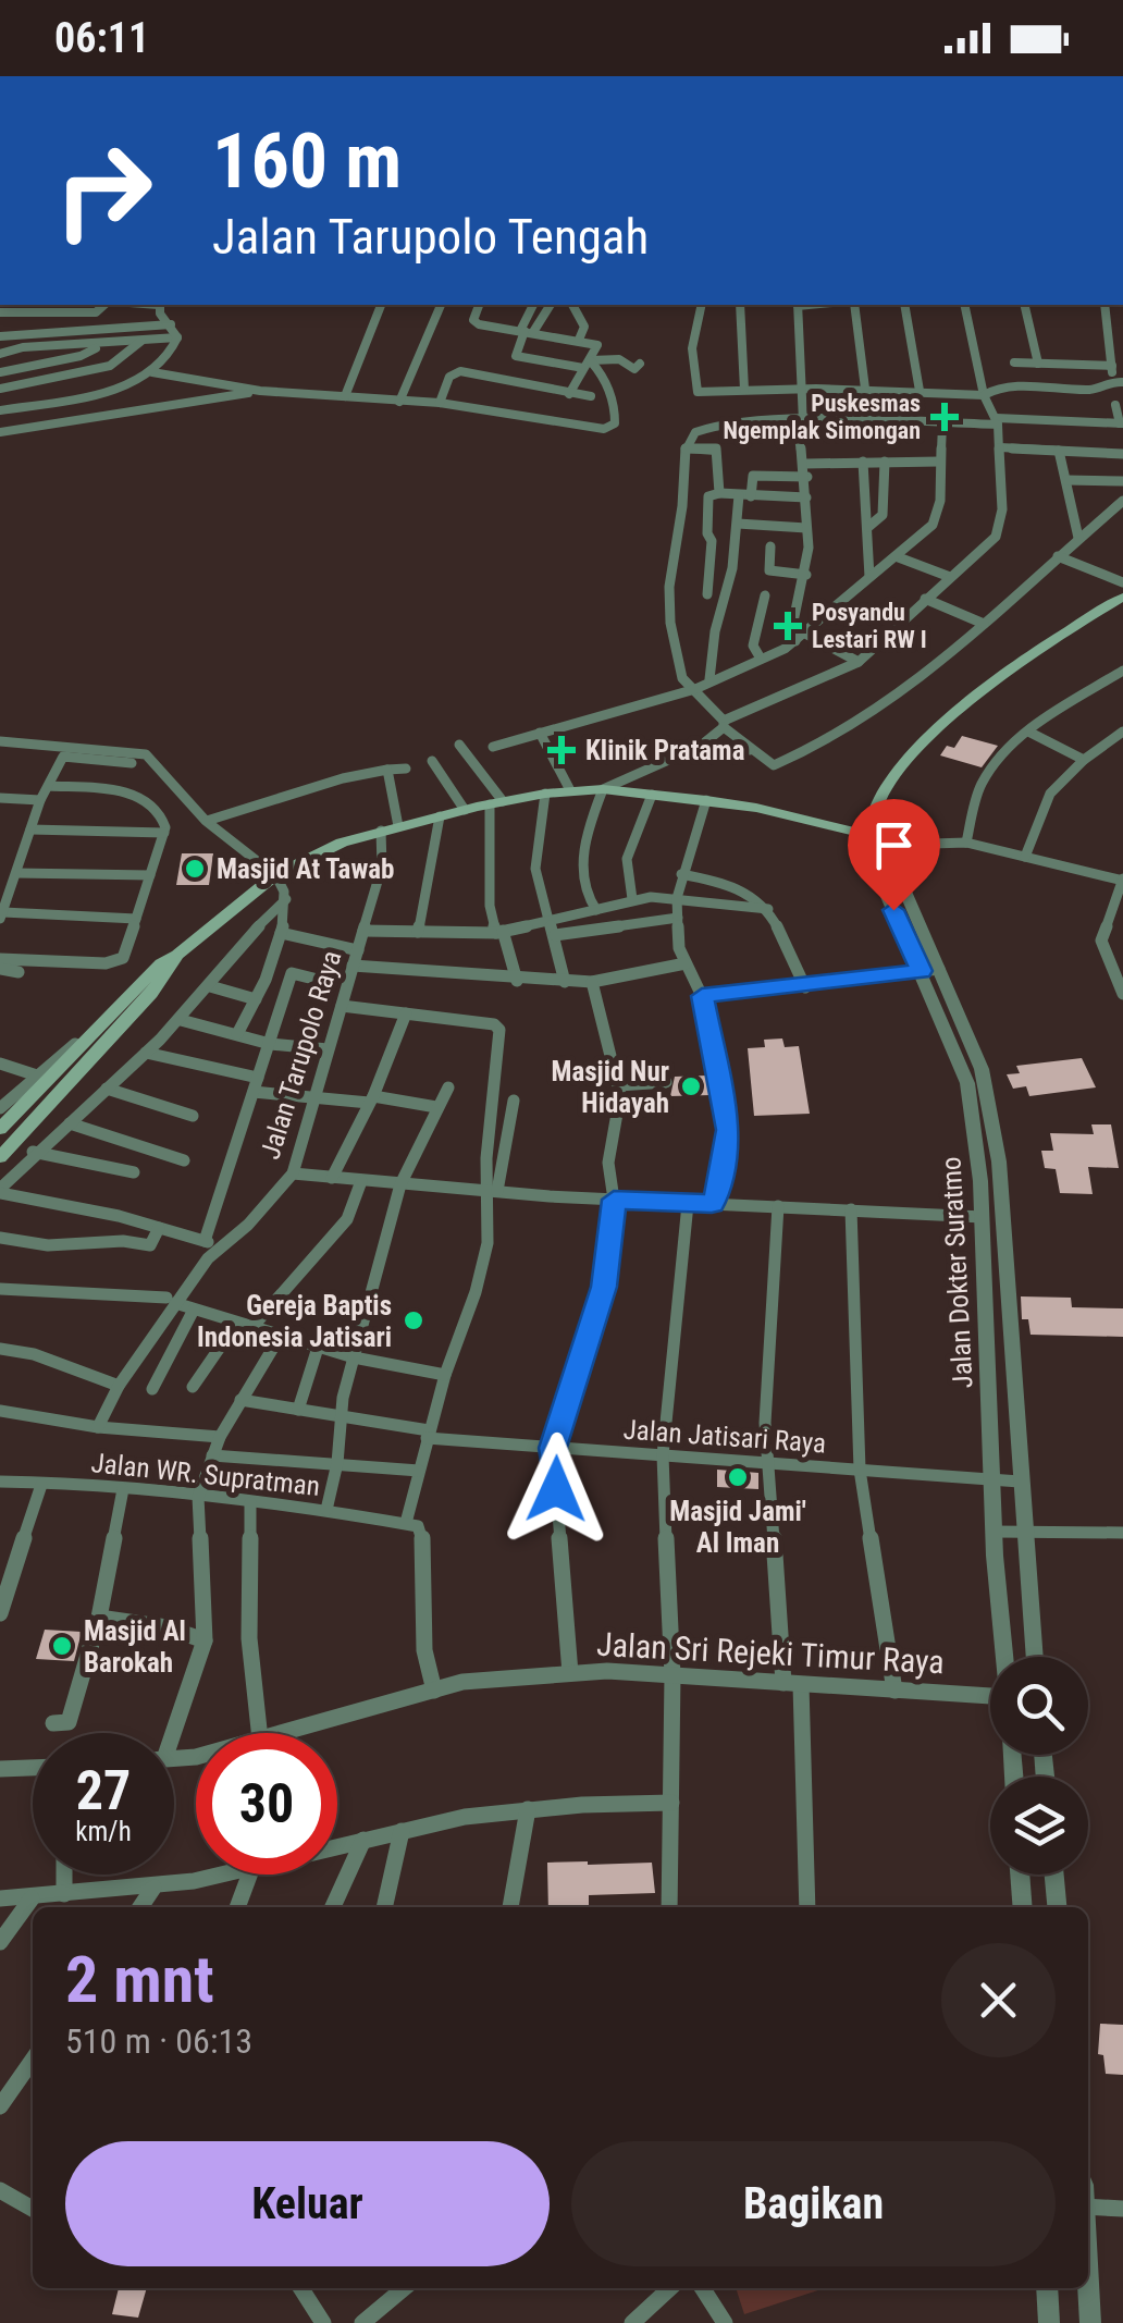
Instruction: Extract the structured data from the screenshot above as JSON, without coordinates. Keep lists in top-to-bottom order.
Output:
{
  "streets": {
    "street": [
      "Jalan Tarupolo Raya",
      "Jalan Dokter Suratmo",
      "Jalan Jatisari Raya",
      "Jalan WR. Supratman",
      "Jalan Sri Rejeki Timur Raya"
    ]
  },
  "crossings": [
    ["Jalan Dokter Suratmo", "Jalan Jatisari Raya"]
  ],
  "places": {
    "health": ["Puskesmas Ngemplak Simongan", "Posyandu Lestari RW I", "Klinik Pratama"],
    "other": [
      "Masjid At Tawab",
      "Masjid Nur Hidayah",
      "Gereja Baptis Indonesia Jatisari",
      "Masjid Jami' Al Iman",
      "Masjid Al Barokah"
    ]
  },
  "page": {
    "status": "06:11",
    "turn": ["160 m", "Jalan Tarupolo Tengah"],
    "speed": "27 km/h",
    "limit": "30",
    "heading": ["2 mnt", "510 m · 06:13"],
    "buttons": ["Keluar", "Bagikan"]
  }
}
